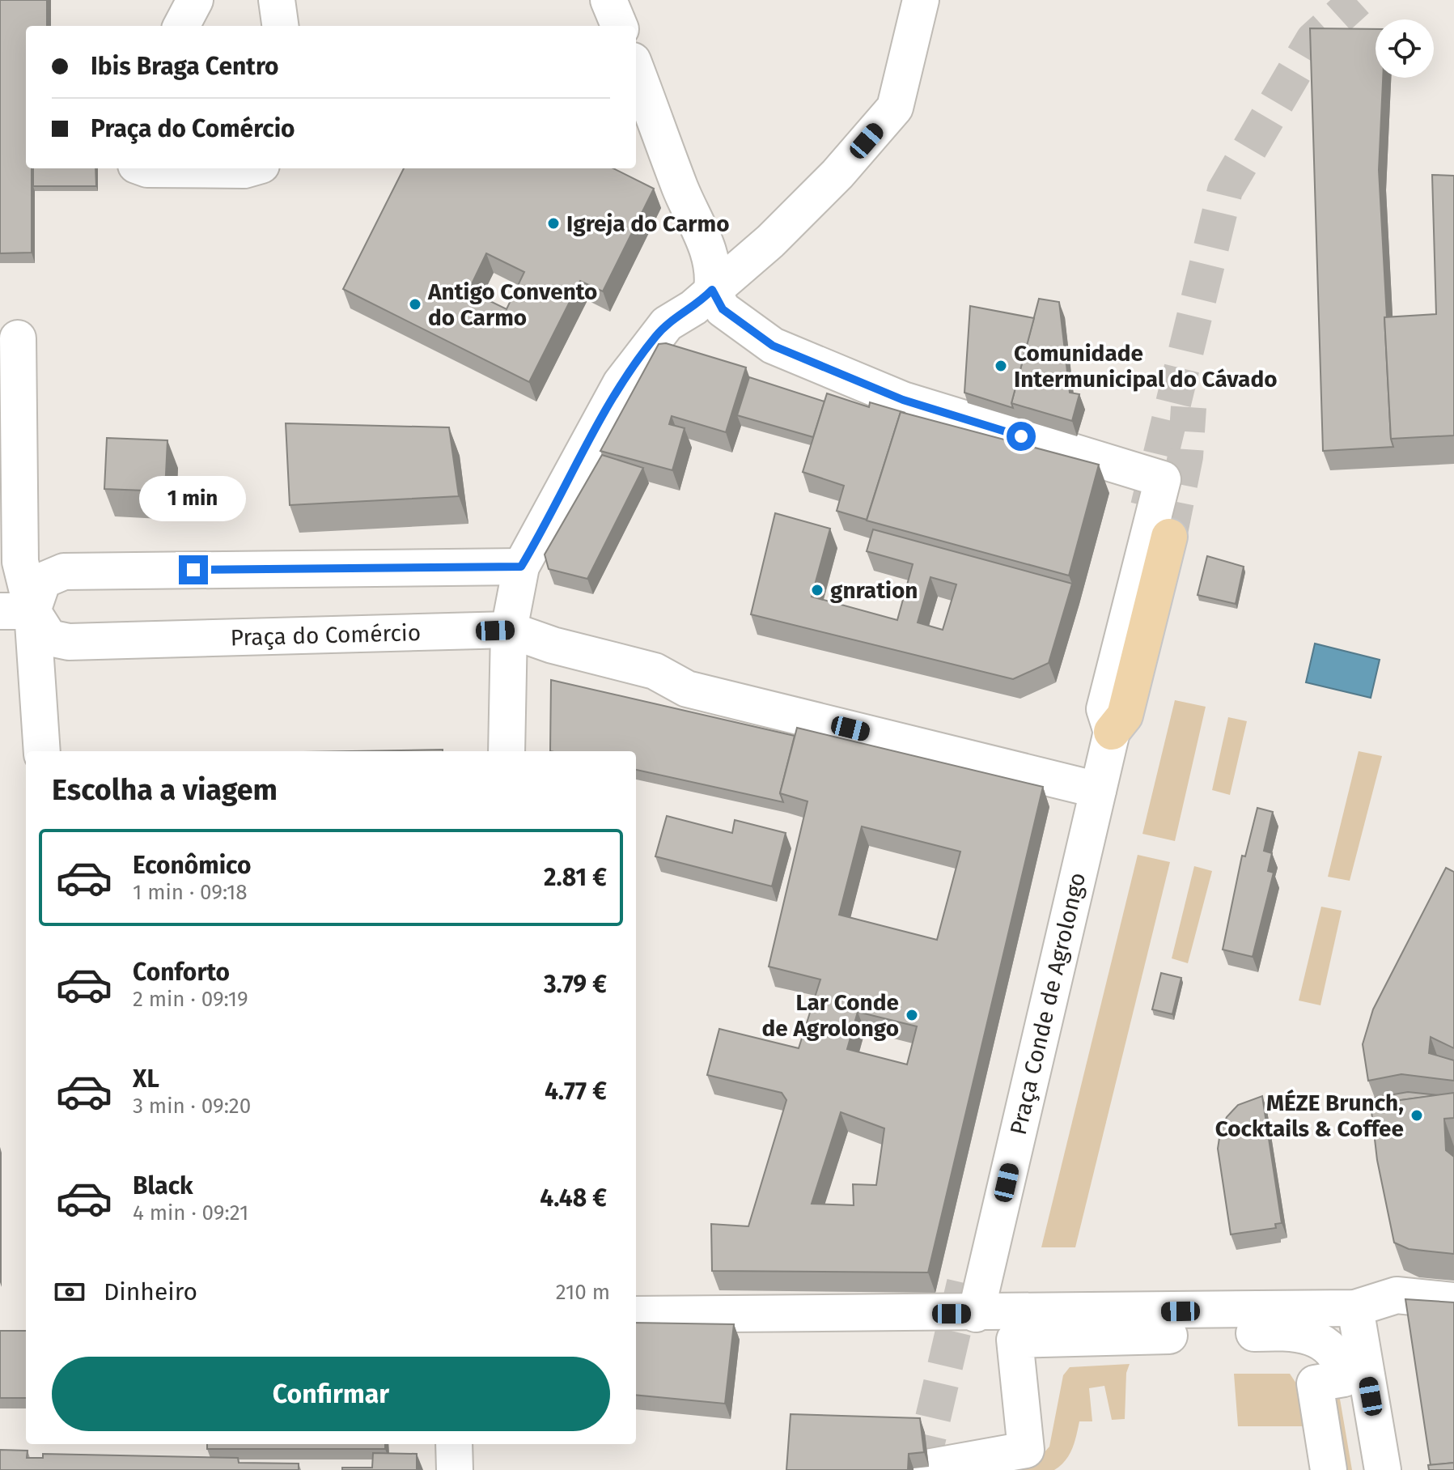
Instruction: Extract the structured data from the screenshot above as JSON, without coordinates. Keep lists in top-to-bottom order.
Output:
{
  "streets": {
    "street": ["Praça do Comércio", "Praça Conde de Agrolongo"]
  },
  "places": [
    "Igreja do Carmo",
    "Antigo Convento do Carmo",
    "Comunidade Intermunicipal do Cávado",
    "gnration",
    "Lar Conde de Agrolongo",
    "MÉZE Brunch, Cocktails & Coffee"
  ],
  "page": {
    "banner": ["Ibis Braga Centro", "Praça do Comércio"],
    "bubble": "1 min",
    "heading": "Escolha a viagem",
    "list": [
      {
        "name": "Econômico",
        "note": "1 min · 09:18",
        "value": "2.81 €"
      },
      {
        "name": "Conforto",
        "note": "2 min · 09:19",
        "value": "3.79 €"
      },
      {
        "name": "XL",
        "note": "3 min · 09:20",
        "value": "4.77 €"
      },
      {
        "name": "Black",
        "note": "4 min · 09:21",
        "value": "4.48 €"
      }
    ],
    "pay": ["Dinheiro", "210 m"],
    "buttons": "Confirmar"
  }
}
